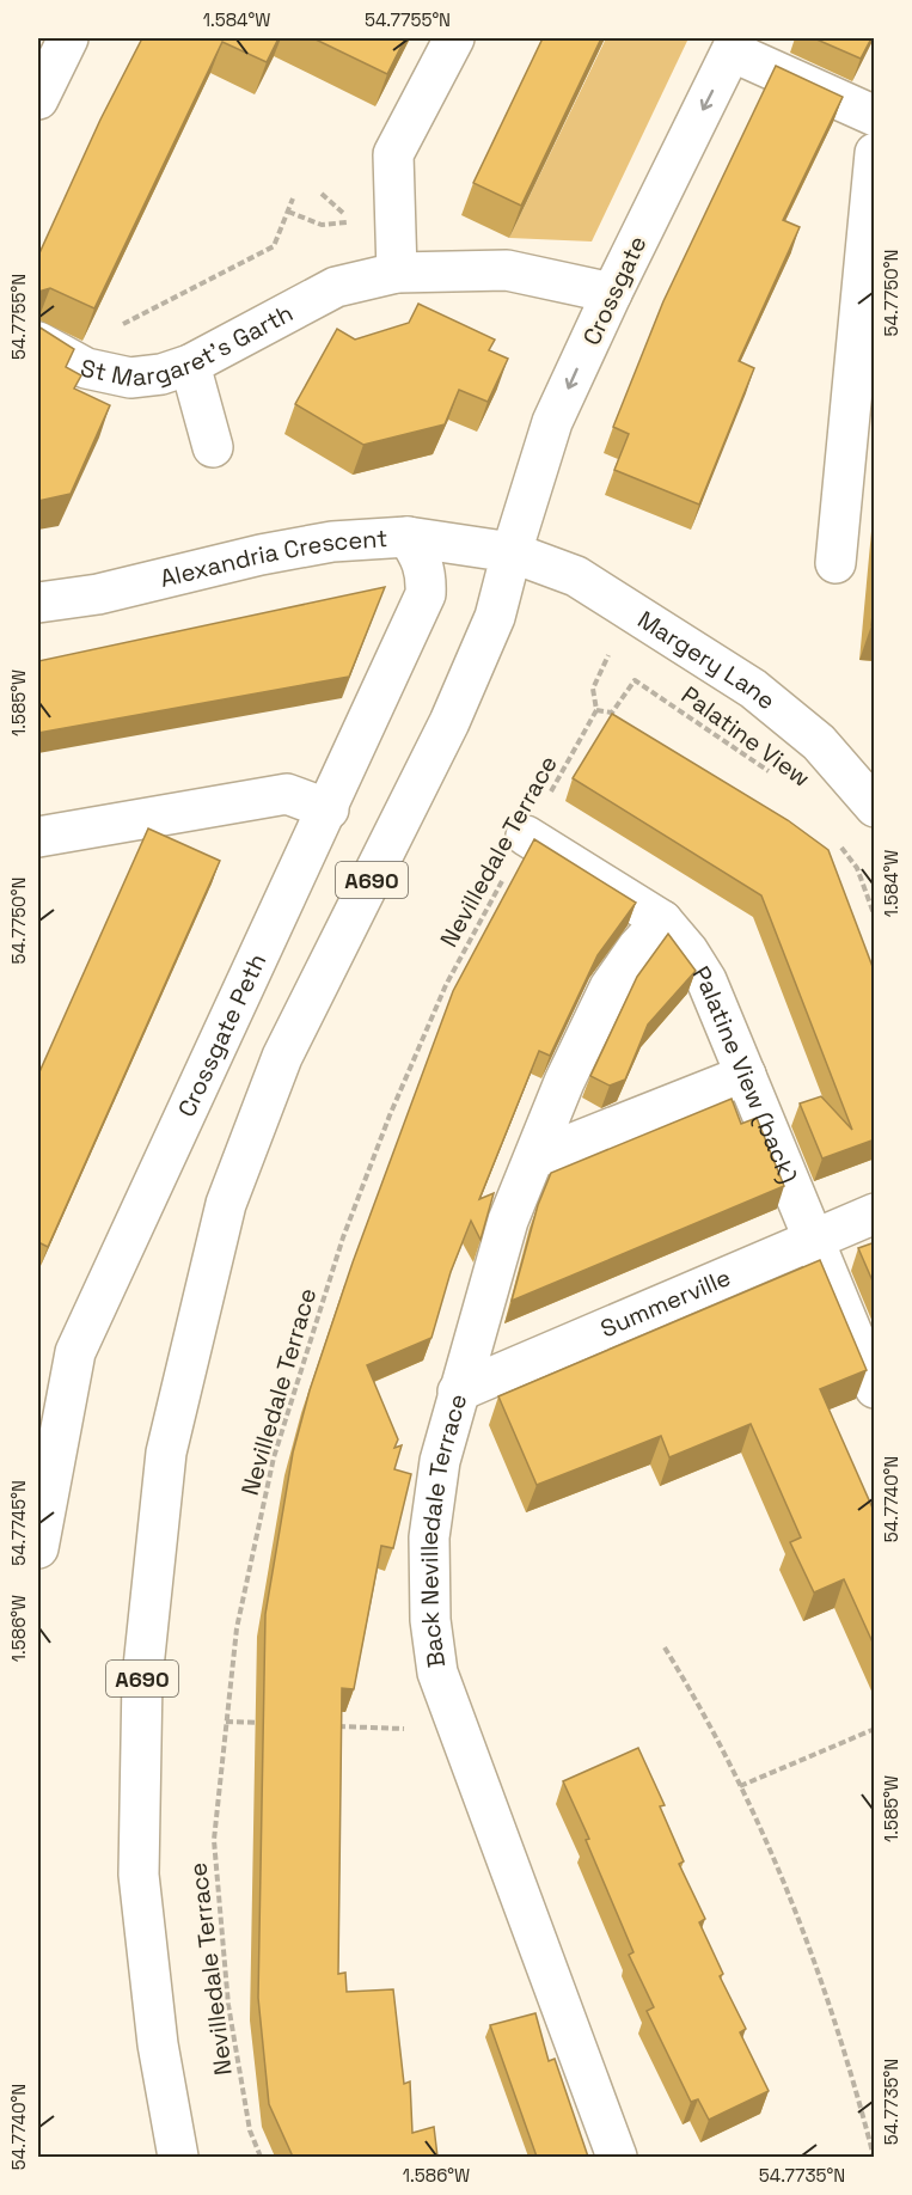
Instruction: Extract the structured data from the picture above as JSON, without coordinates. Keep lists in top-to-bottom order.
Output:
{
  "streets": {
    "main road": [
      "Crossgate",
      "St Margaret's Garth",
      "Alexandria Crescent",
      "Margery Lane",
      "A690",
      "Crossgate Peth",
      "Palatine View (back)",
      "Summerville",
      "Back Nevilledale Terrace"
    ],
    "path": ["Palatine View", "Nevilledale Terrace"]
  },
  "crossings": [
    ["Crossgate", "St Margaret's Garth"],
    ["Crossgate", "Alexandria Crescent"],
    ["Crossgate", "Margery Lane"],
    ["Crossgate", "A690"],
    ["Alexandria Crescent", "Margery Lane"],
    ["Alexandria Crescent", "A690"],
    ["Alexandria Crescent", "Crossgate Peth"],
    ["Margery Lane", "A690"],
    ["Palatine View", "Nevilledale Terrace"],
    ["Nevilledale Terrace", "Palatine View (back)"],
    ["Palatine View (back)", "Summerville"],
    ["Palatine View (back)", "Back Nevilledale Terrace"],
    ["Summerville", "Back Nevilledale Terrace"]
  ],
  "coordinates": [
    "1.584°W",
    "54.7755°N",
    "54.7750°N",
    "1.585°W",
    "54.7740°N",
    "54.7745°N",
    "1.586°W",
    "54.7735°N"
  ]
}
